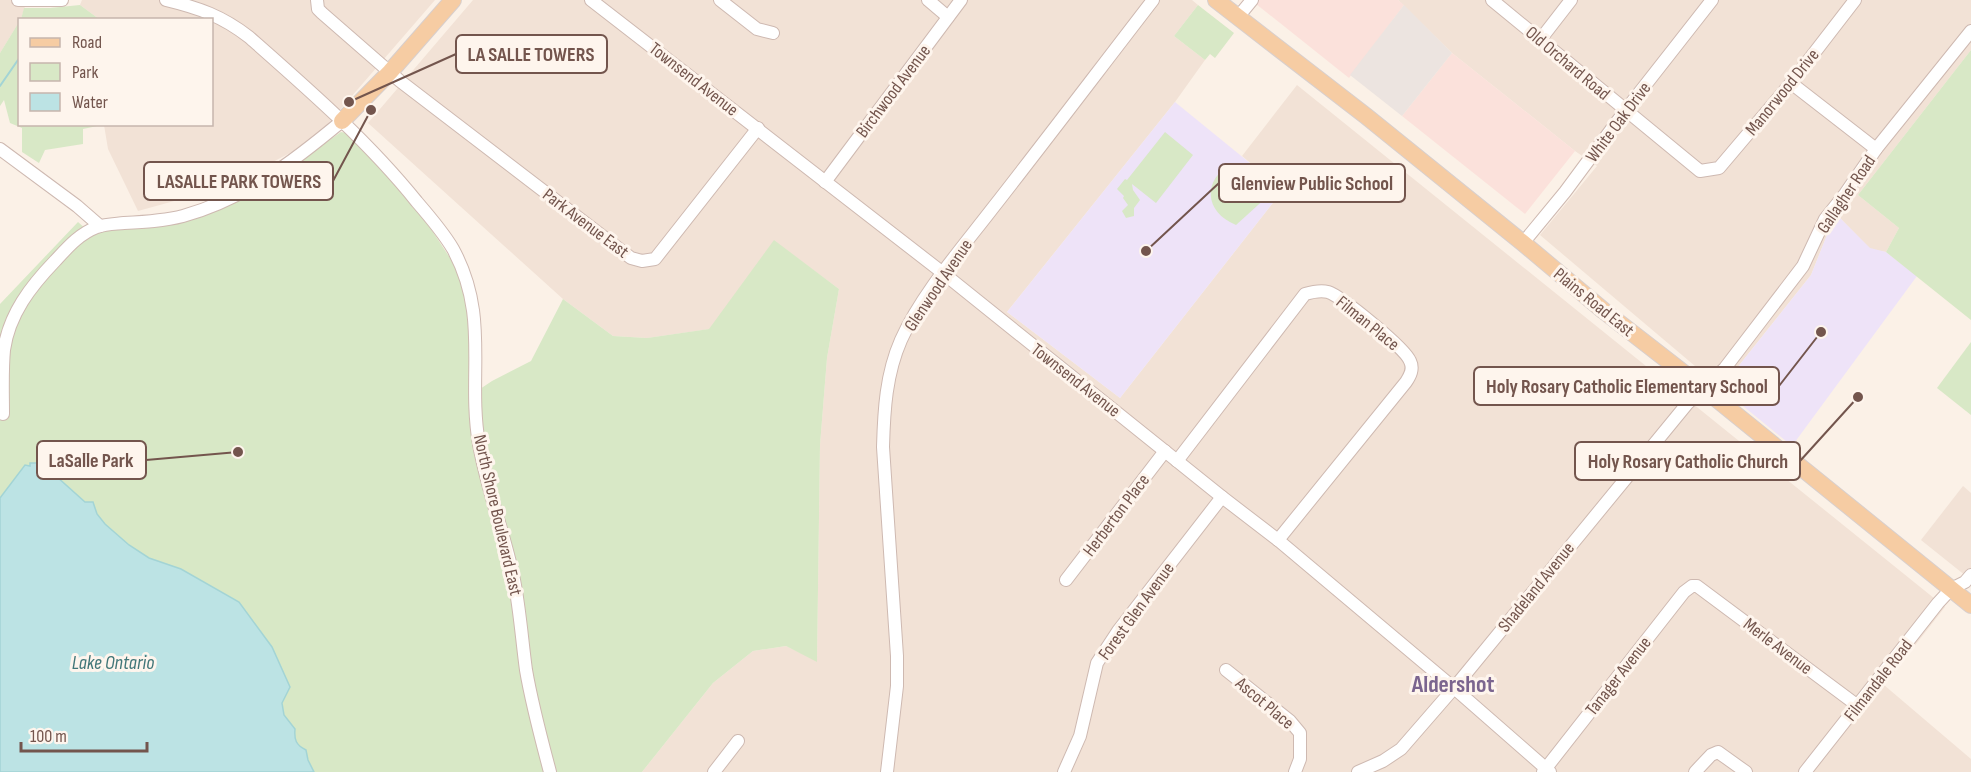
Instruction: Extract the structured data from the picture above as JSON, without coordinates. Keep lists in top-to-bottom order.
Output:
{
  "streets": {
    "main road": ["Plains Road East"],
    "street": [
      "Old Orchard Road",
      "Townsend Avenue",
      "Birchwood Avenue",
      "Manorwood Drive",
      "White Oak Drive",
      "Gallagher Road",
      "Park Avenue East",
      "Glenwood Avenue",
      "Filman Place",
      "North Shore Boulevard East",
      "Herberton Place",
      "Shadeland Avenue",
      "Forest Glen Avenue",
      "Merle Avenue",
      "Tanager Avenue",
      "Filmandale Road",
      "Ascot Place"
    ]
  },
  "crossings": [
    ["Old Orchard Road", "Manorwood Drive"],
    ["Old Orchard Road", "White Oak Drive"],
    ["Townsend Avenue", "Birchwood Avenue"],
    ["Townsend Avenue", "Park Avenue East"],
    ["Townsend Avenue", "Glenwood Avenue"],
    ["Townsend Avenue", "Filman Place"],
    ["Townsend Avenue", "Herberton Place"],
    ["Townsend Avenue", "Shadeland Avenue"],
    ["Townsend Avenue", "Forest Glen Avenue"],
    ["Townsend Avenue", "Tanager Avenue"],
    ["White Oak Drive", "Plains Road East"],
    ["Gallagher Road", "Plains Road East"],
    ["Gallagher Road", "Shadeland Avenue"],
    ["Plains Road East", "Shadeland Avenue"],
    ["Plains Road East", "Filmandale Road"],
    ["Merle Avenue", "Tanager Avenue"],
    ["Merle Avenue", "Filmandale Road"]
  ],
  "districts": ["Aldershot"],
  "water": ["Lake Ontario"],
  "places": [
    "LA SALLE TOWERS",
    "LASALLE PARK TOWERS",
    "Glenview Public School",
    "Holy Rosary Catholic Elementary School",
    "Holy Rosary Catholic Church",
    "LaSalle Park"
  ],
  "legend": ["Road", "Park", "Water"],
  "scale_bar": "100 m"
}
